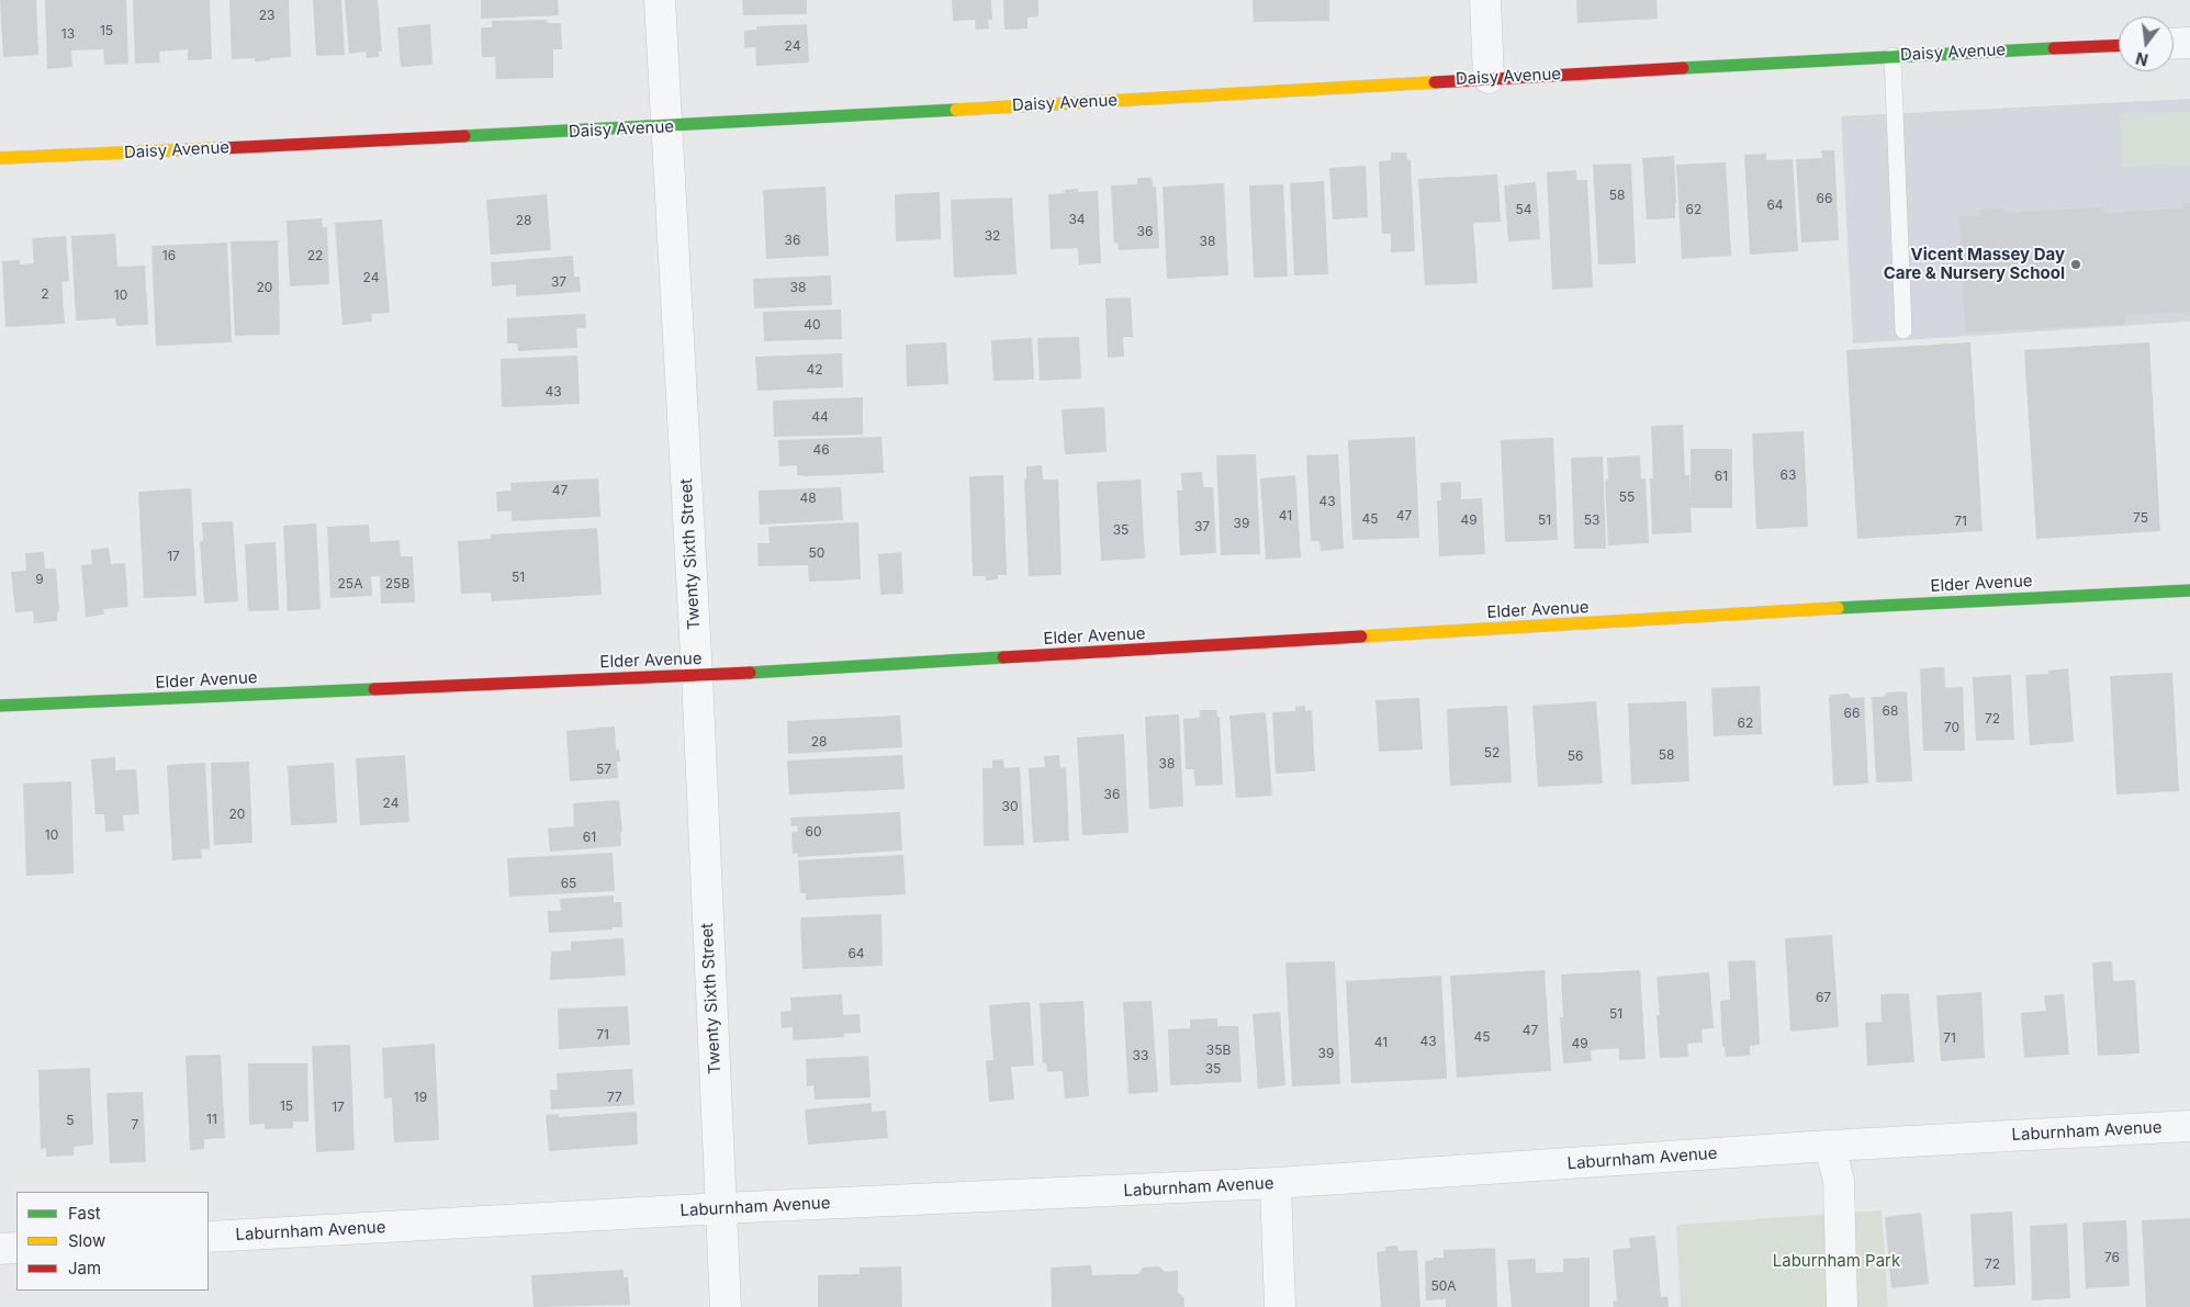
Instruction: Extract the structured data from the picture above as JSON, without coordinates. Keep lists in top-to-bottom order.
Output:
{
  "streets": {
    "street": [
      "Daisy Avenue",
      "Twenty Sixth Street",
      "Elder Avenue",
      "Laburnham Avenue"
    ]
  },
  "crossings": [
    ["Daisy Avenue", "Twenty Sixth Street"],
    ["Twenty Sixth Street", "Elder Avenue"],
    ["Twenty Sixth Street", "Laburnham Avenue"]
  ],
  "parks": ["Laburnham Park"],
  "places": ["Vicent Massey Day Care & Nursery School"],
  "house_numbers": [
    "23",
    "15",
    "13",
    "24",
    "58",
    "66",
    "64",
    "54",
    "62",
    "34",
    "28",
    "36",
    "32",
    "36",
    "38",
    "16",
    "22",
    "24",
    "37",
    "20",
    "38",
    "2",
    "10",
    "40",
    "42",
    "43",
    "44",
    "46",
    "63",
    "61",
    "47",
    "55",
    "48",
    "43",
    "41",
    "47",
    "75",
    "45",
    "49",
    "51",
    "53",
    "71",
    "39",
    "37",
    "35",
    "50",
    "17",
    "51",
    "9",
    "25A",
    "25B",
    "68",
    "66",
    "72",
    "62",
    "70",
    "28",
    "52",
    "58",
    "56",
    "38",
    "57",
    "36",
    "24",
    "30",
    "20",
    "60",
    "10",
    "61",
    "65",
    "64",
    "67",
    "51",
    "47",
    "71",
    "45",
    "71",
    "43",
    "41",
    "49",
    "35B",
    "39",
    "33",
    "35",
    "19",
    "77",
    "15",
    "17",
    "11",
    "5",
    "7",
    "76",
    "72",
    "50A"
  ],
  "legend": ["Fast", "Slow", "Jam"],
  "north": "bottom"
}
